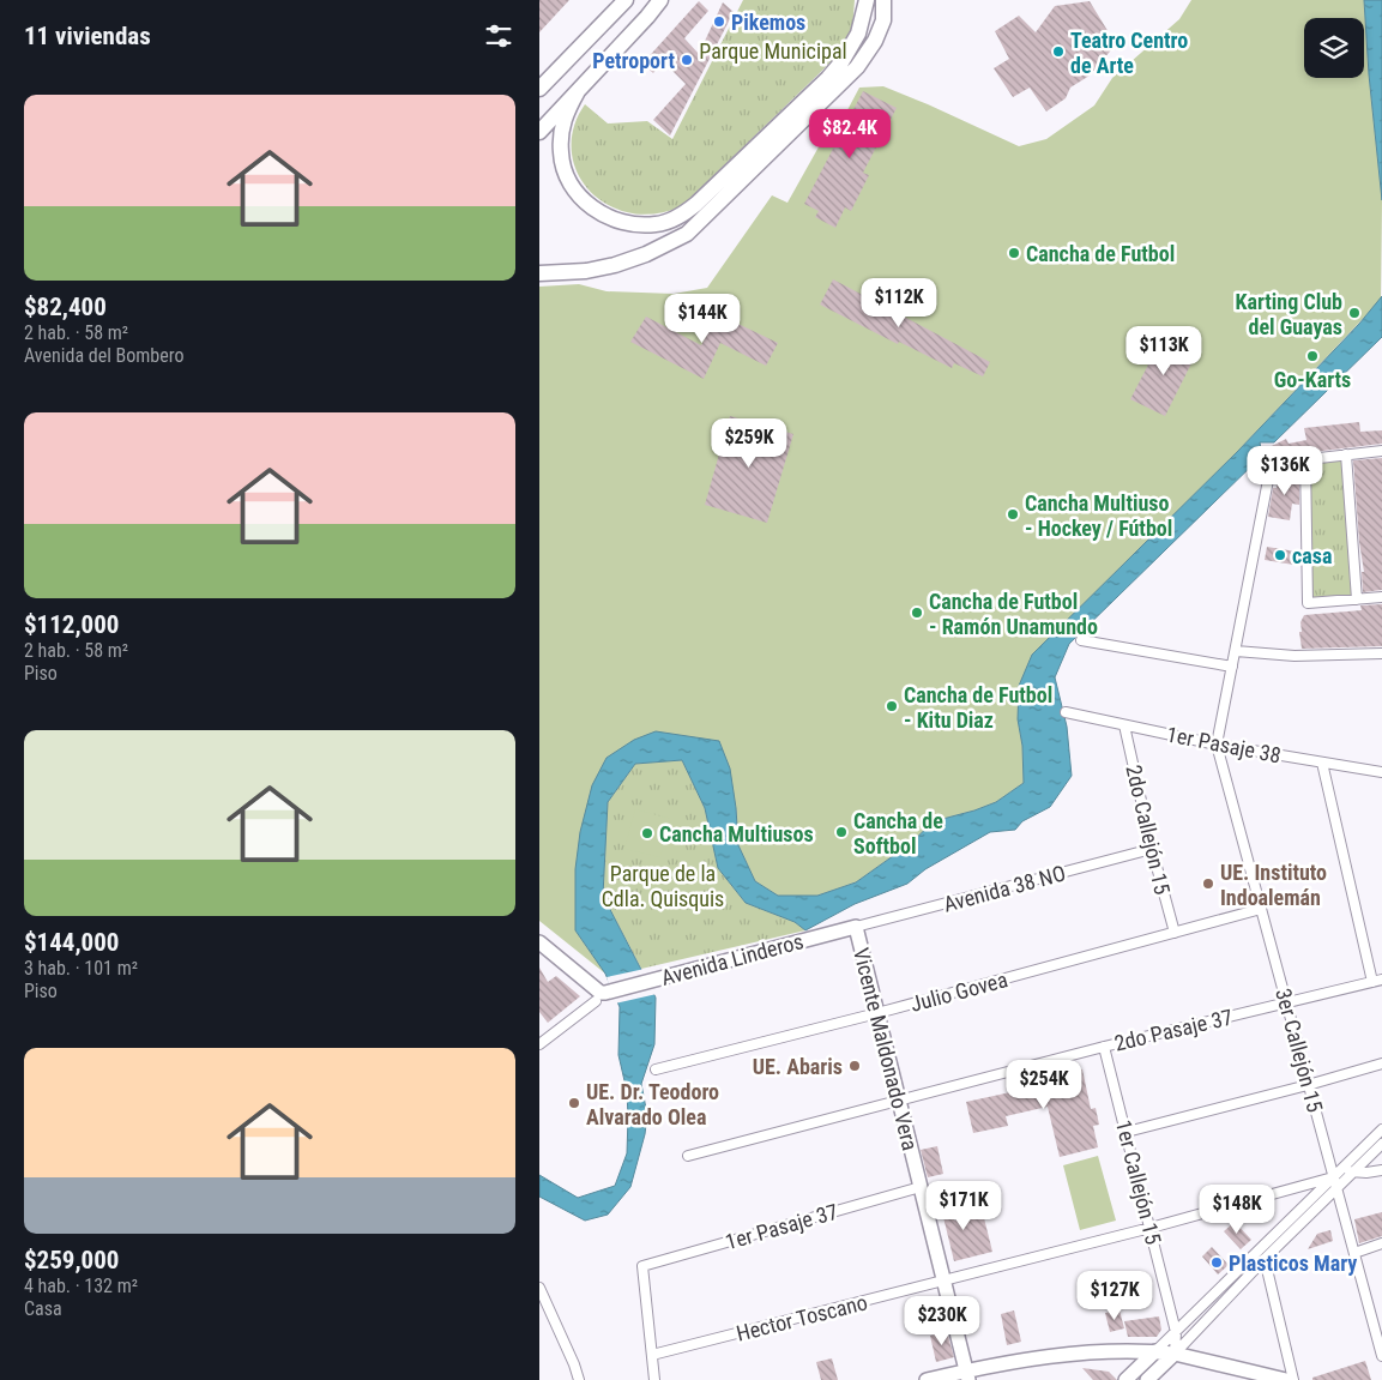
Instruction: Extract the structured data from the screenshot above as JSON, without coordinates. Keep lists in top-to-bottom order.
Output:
{
  "streets": {
    "street": [
      "1er Pasaje 38",
      "2do Callejón 15",
      "Avenida 38 NO",
      "Avenida Linderos",
      "Julio Govea",
      "2do Pasaje 37",
      "Vicente Maldonado Vera",
      "3er Callejón 15",
      "1er Callejón 15",
      "1er Pasaje 37",
      "Hector Toscano"
    ]
  },
  "crossings": [
    ["1er Pasaje 38", "2do Callejón 15"],
    ["1er Pasaje 38", "3er Callejón 15"],
    ["2do Callejón 15", "Avenida 38 NO"],
    ["2do Callejón 15", "Julio Govea"],
    ["Avenida 38 NO", "Avenida Linderos"],
    ["Avenida 38 NO", "Vicente Maldonado Vera"],
    ["Avenida Linderos", "Vicente Maldonado Vera"],
    ["Julio Govea", "Vicente Maldonado Vera"],
    ["Julio Govea", "3er Callejón 15"],
    ["2do Pasaje 37", "Vicente Maldonado Vera"],
    ["2do Pasaje 37", "3er Callejón 15"],
    ["2do Pasaje 37", "1er Callejón 15"],
    ["Vicente Maldonado Vera", "1er Pasaje 37"],
    ["Vicente Maldonado Vera", "Hector Toscano"],
    ["3er Callejón 15", "Hector Toscano"],
    ["1er Callejón 15", "Hector Toscano"],
    ["1er Pasaje 37", "Hector Toscano"]
  ],
  "parks": ["Parque Municipal", "Parque de la Cdla. Quisquis"],
  "places": [
    "Pikemos",
    "Teatro Centro de Arte",
    "Petroport",
    "Cancha de Futbol",
    "Karting Club del Guayas",
    "Go-Karts",
    "Cancha Multiuso - Hockey / Fútbol",
    "casa",
    "Cancha de Futbol - Ramón Unamundo",
    "Cancha de Futbol - Kitu Diaz",
    "Cancha de Softbol",
    "Cancha Multiusos",
    "UE. Instituto Indoalemán",
    "UE. Abaris",
    "UE. Dr. Teodoro Alvarado Olea",
    "Plasticos Mary"
  ],
  "page": {
    "heading": "11 viviendas",
    "list": [
      {
        "name": "$82,400",
        "note": "2 hab. · 58 m² · Avenida del Bombero"
      },
      {
        "name": "$112,000",
        "note": "2 hab. · 58 m² · Piso"
      },
      {
        "name": "$144,000",
        "note": "3 hab. · 101 m² · Piso"
      },
      {
        "name": "$259,000",
        "note": "4 hab. · 132 m² · Casa"
      }
    ],
    "price": [
      "$82.4K",
      "$112K",
      "$144K",
      "$113K",
      "$259K",
      "$136K",
      "$254K",
      "$171K",
      "$148K",
      "$127K",
      "$230K"
    ]
  }
}
